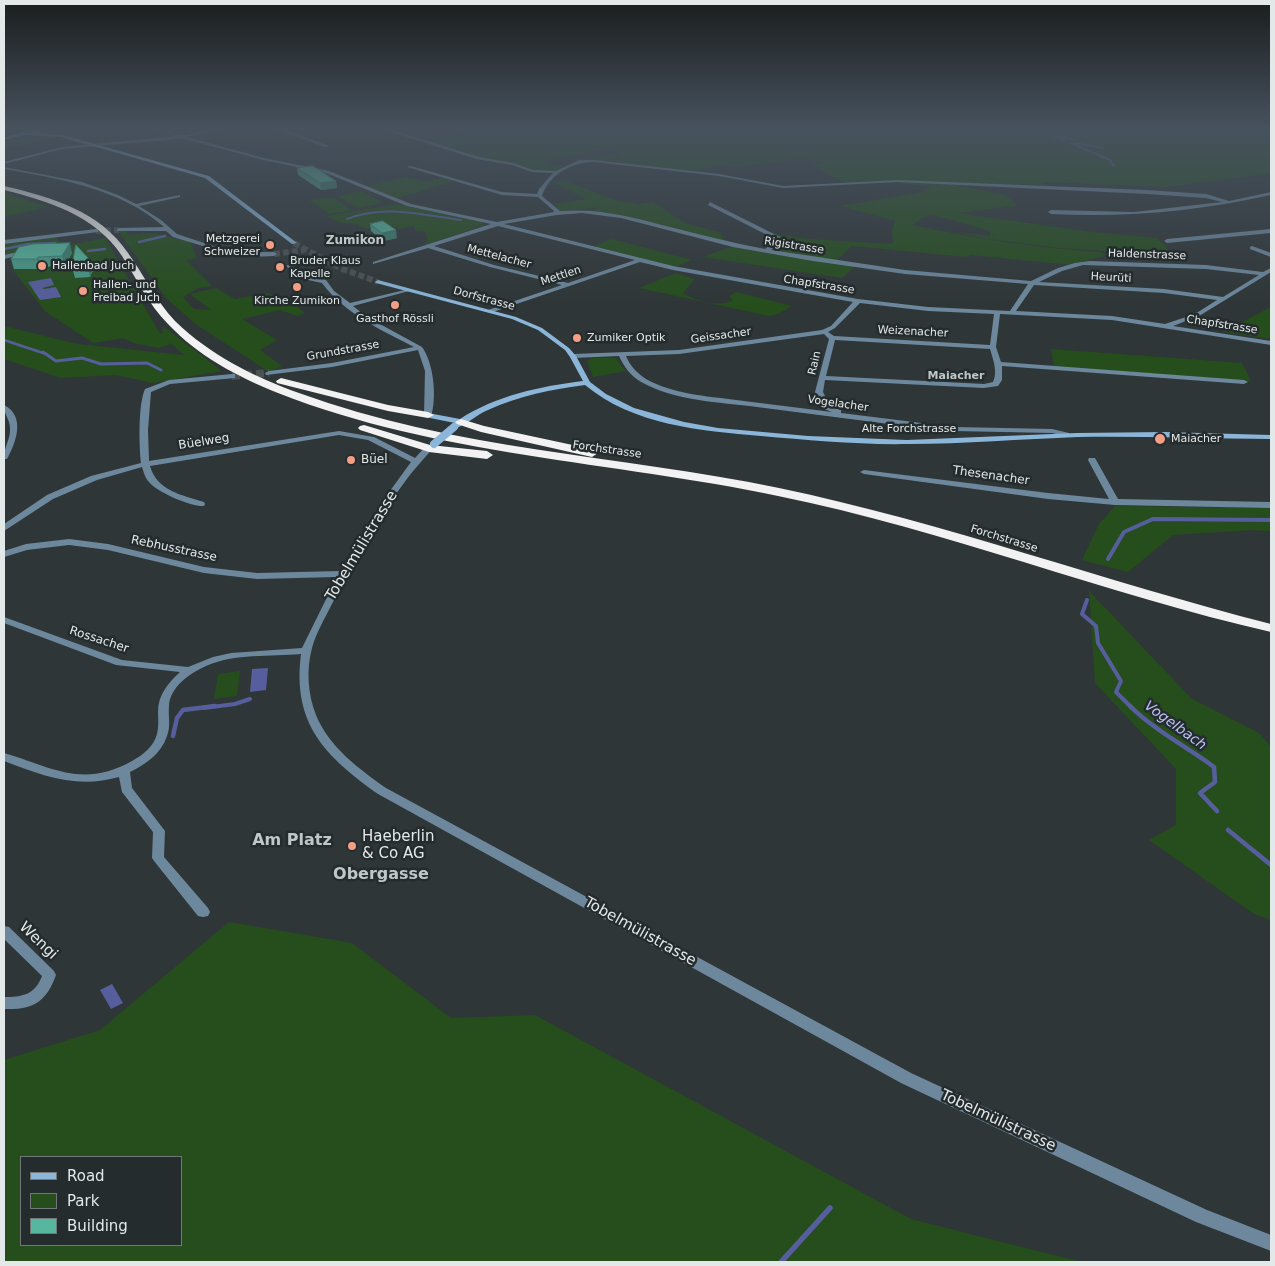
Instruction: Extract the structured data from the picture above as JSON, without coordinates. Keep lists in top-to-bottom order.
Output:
{
  "streets": {
    "highway": ["Forchstrasse"],
    "street": [
      "Rigistrasse",
      "Haldenstrasse",
      "Mettelacher",
      "Mettlen",
      "Heurüti",
      "Chapfstrasse",
      "Dorfstrasse",
      "Weizenacher",
      "Geissacher",
      "Grundstrasse",
      "Rain",
      "Vogelacher",
      "Alte Forchstrasse",
      "Büelweg",
      "Thesenacher",
      "Tobelmülistrasse",
      "Rebhusstrasse",
      "Rossacher",
      "Wengi"
    ]
  },
  "crossings": [
    ["Rigistrasse", "Haldenstrasse"],
    ["Rigistrasse", "Heurüti"],
    ["Rigistrasse", "Chapfstrasse"],
    ["Haldenstrasse", "Heurüti"],
    ["Mettelacher", "Mettlen"],
    ["Mettlen", "Chapfstrasse"],
    ["Mettlen", "Dorfstrasse"],
    ["Dorfstrasse", "Geissacher"],
    ["Dorfstrasse", "Alte Forchstrasse"],
    ["Weizenacher", "Rain"],
    ["Geissacher", "Rain"],
    ["Geissacher", "Vogelacher"],
    ["Geissacher", "Alte Forchstrasse"],
    ["Rain", "Vogelacher"],
    ["Vogelacher", "Alte Forchstrasse"],
    ["Büelweg", "Tobelmülistrasse"],
    ["Tobelmülistrasse", "Rebhusstrasse"]
  ],
  "districts": [
    "Zumikon",
    "Maiacher",
    "Am Platz",
    "Obergasse"
  ],
  "water": ["Vogelbach"],
  "places": [
    "Metzgerei Schweizer",
    "Hallenbad Juch",
    "Bruder Klaus Kapelle",
    "Kirche Zumikon",
    "Hallen- und Freibad Juch",
    "Gasthof Rössli",
    "Zumiker Optik",
    "Maiacher",
    "Büel",
    "Haeberlin & Co AG"
  ],
  "legend": ["Road", "Park", "Building"]
}
